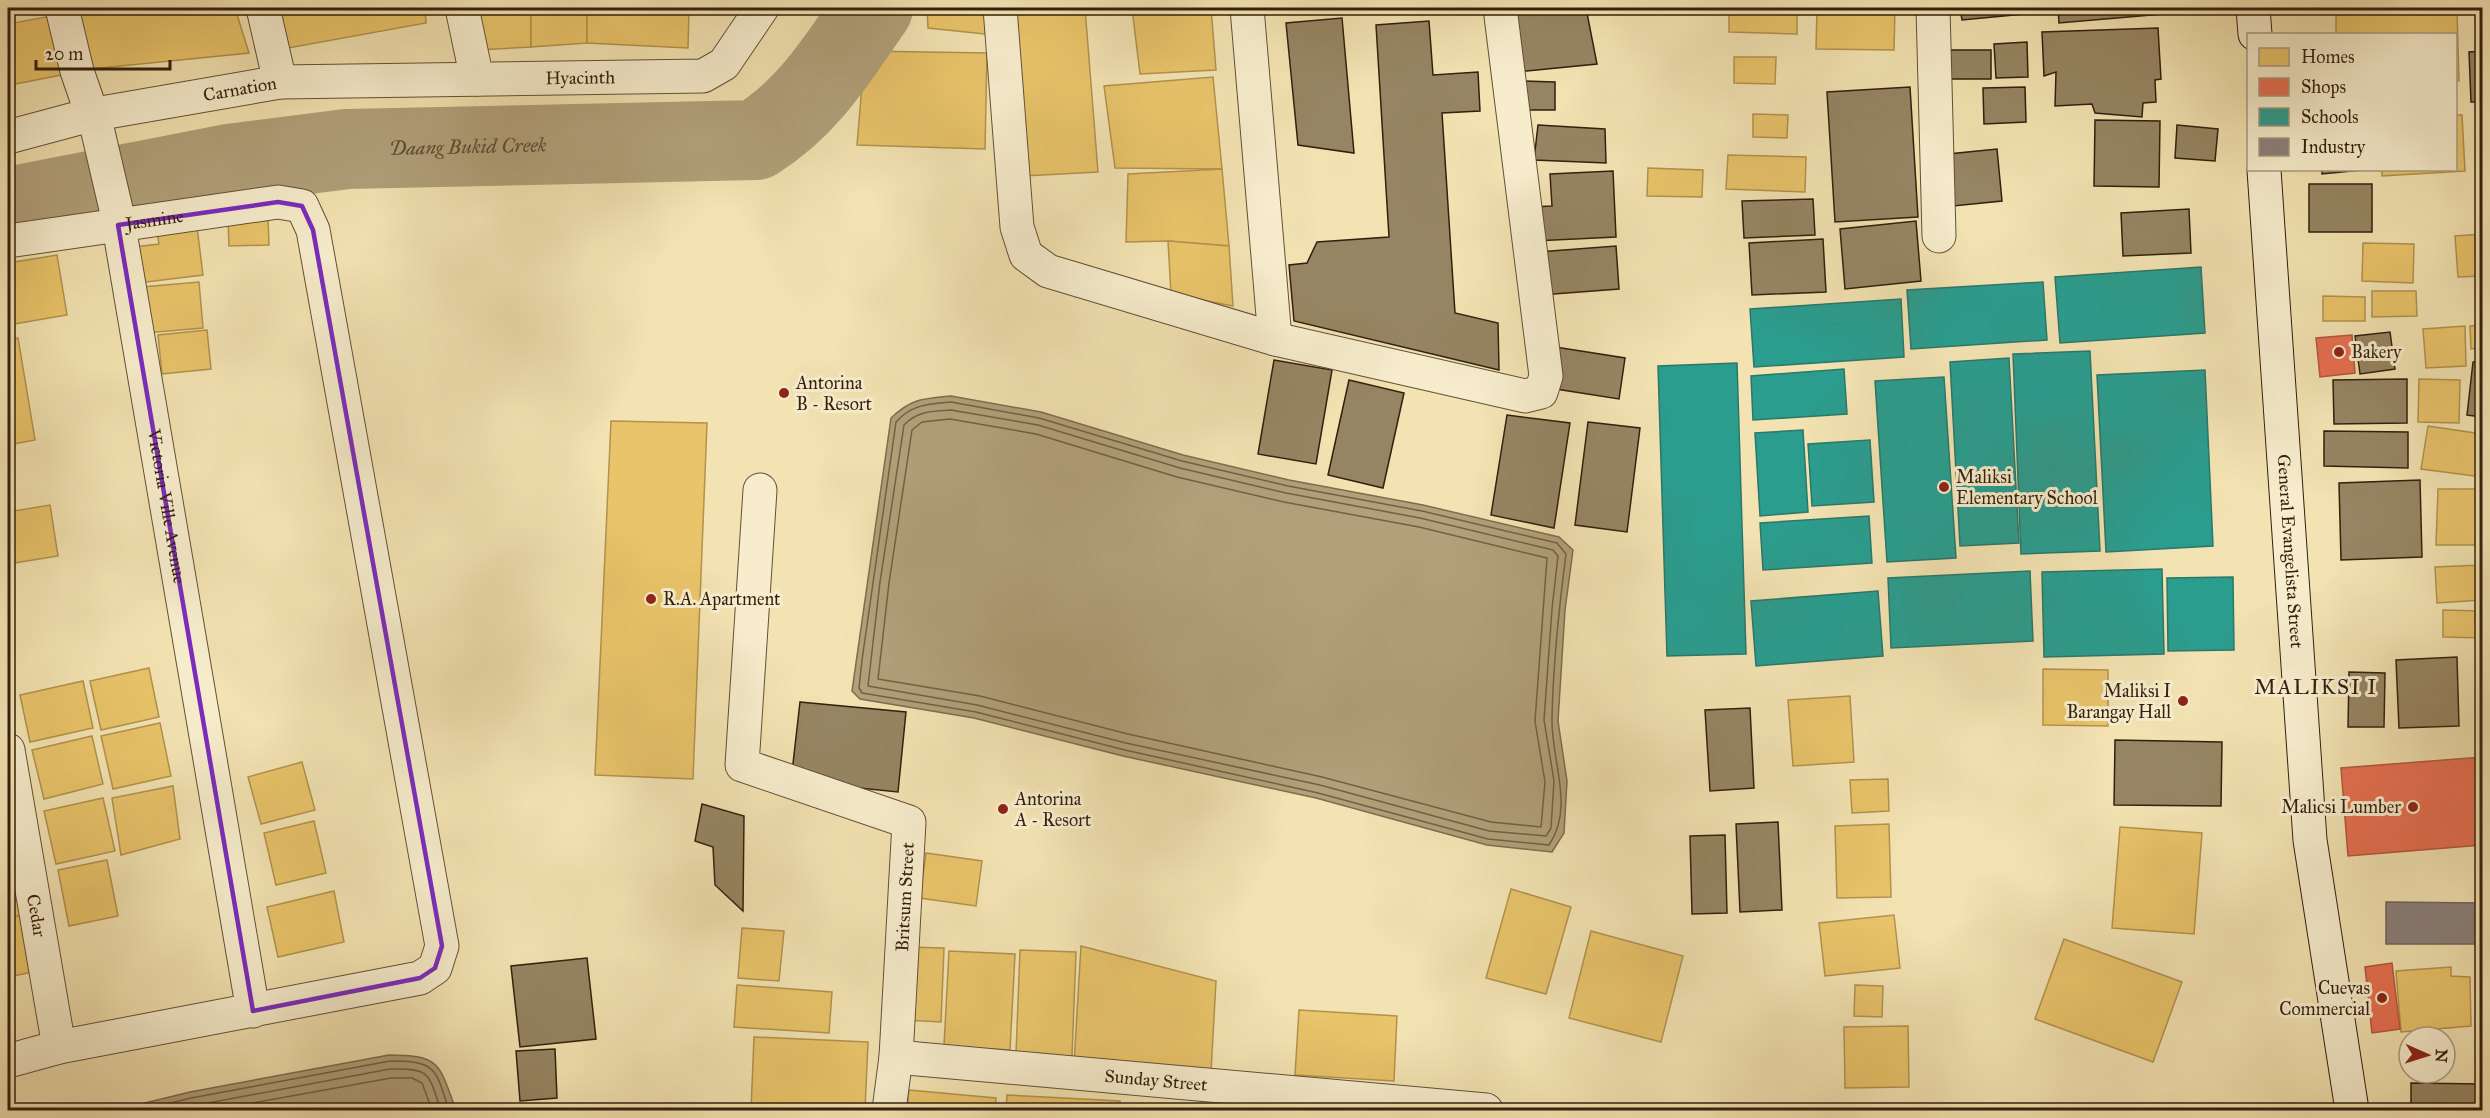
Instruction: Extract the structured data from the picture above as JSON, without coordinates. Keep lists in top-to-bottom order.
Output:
{
  "streets": {
    "street": [
      "Hyacinth",
      "Carnation",
      "Jasmine",
      "Victoria Ville Avenue",
      "General Evangelista Street",
      "Britsum Street",
      "Cedar",
      "Sunday Street"
    ]
  },
  "crossings": [
    ["Hyacinth", "Carnation"],
    ["Carnation", "Victoria Ville Avenue"],
    ["Jasmine", "Victoria Ville Avenue"],
    ["Britsum Street", "Sunday Street"]
  ],
  "districts": ["MALIKSI I"],
  "water": ["Daang Bukid Creek"],
  "places": [
    "Bakery",
    "Antorina B - Resort",
    "Maliksi Elementary School",
    "R.A. Apartment",
    "Maliksi I Barangay Hall",
    "Malicsi Lumber",
    "Antorina A - Resort",
    "Cuevas Commercial"
  ],
  "legend": [
    "Homes",
    "Shops",
    "Schools",
    "Industry"
  ],
  "scale_bar": "20 m",
  "north": "right"
}
